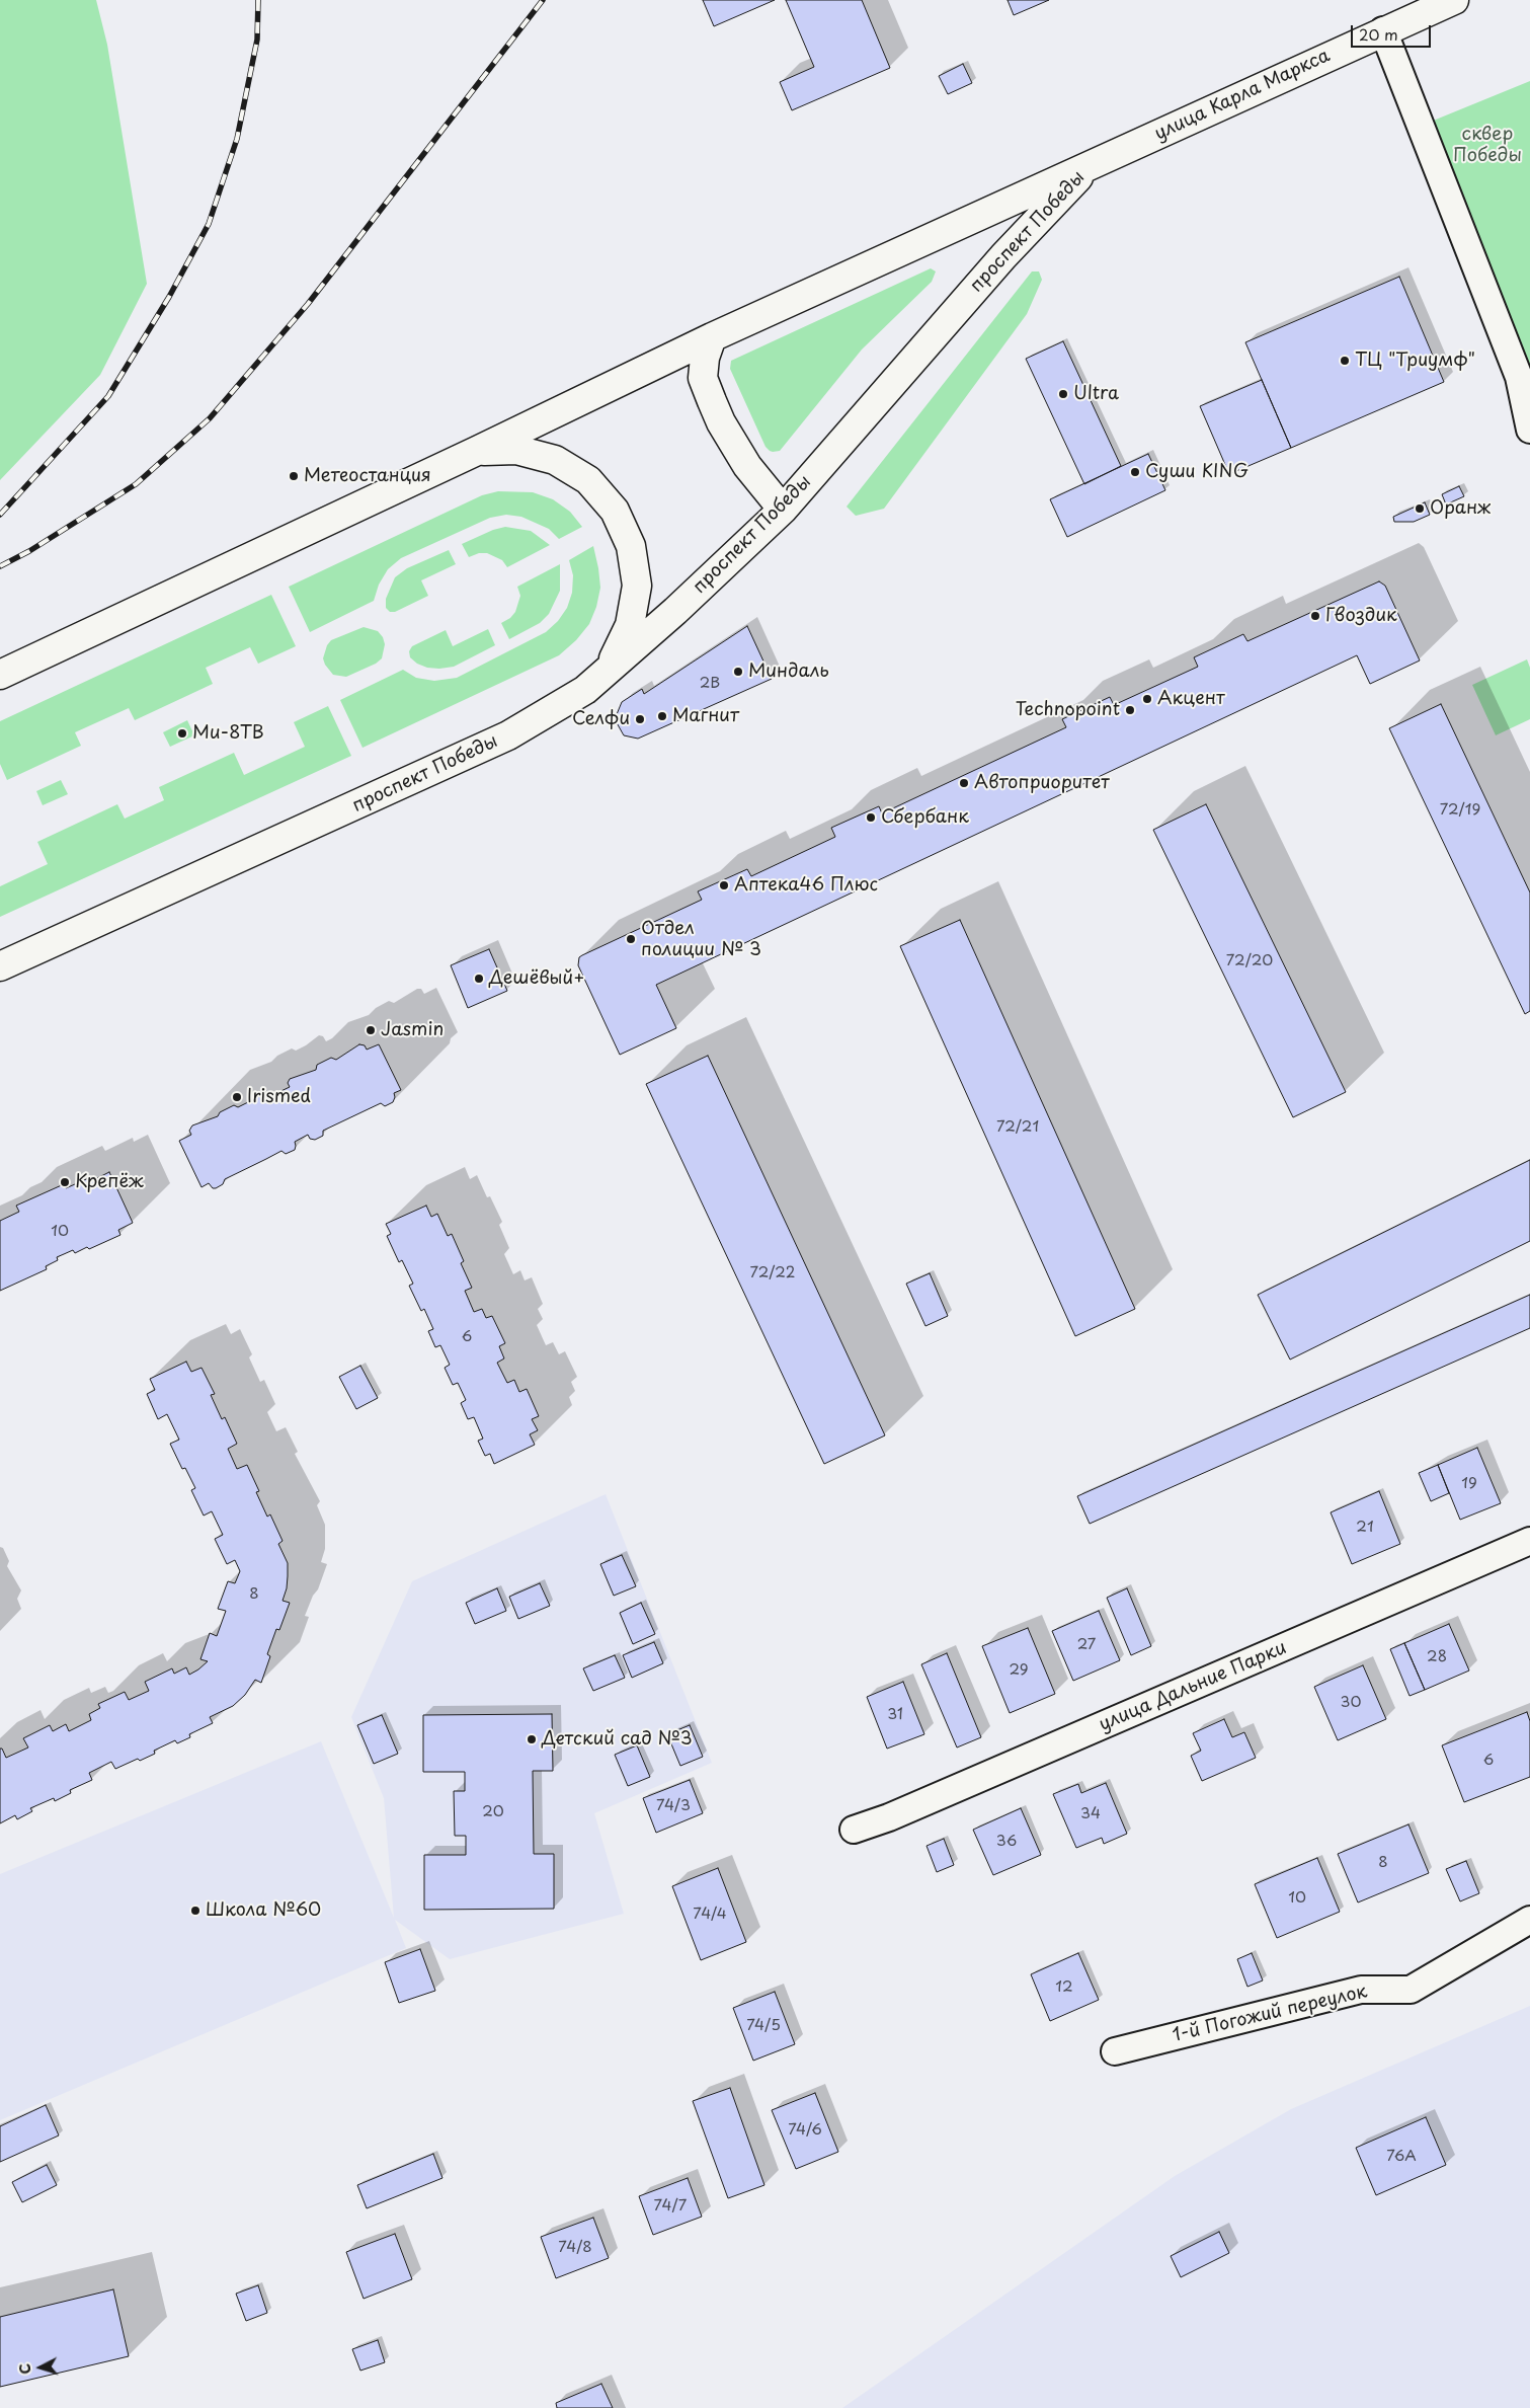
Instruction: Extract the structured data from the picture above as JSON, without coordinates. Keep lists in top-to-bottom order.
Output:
{
  "streets": {
    "main road": ["улица Карла Маркса", "проспект Победы"],
    "street": ["улица Дальние Парки", "1-й Погожий переулок"]
  },
  "crossings": [
    ["улица Карла Маркса", "проспект Победы"]
  ],
  "parks": ["сквер Победы"],
  "places": [
    "ТЦ \"Триумф\"",
    "Ultra",
    "Суши KING",
    "Метеостанция",
    "Оранж",
    "Гвоздик",
    "Миндаль",
    "Акцент",
    "Technopoint",
    "Магнит",
    "Селфи",
    "Ми-8ТВ",
    "Автоприоритет",
    "Сбербанк",
    "Аптека46 Плюс",
    "Отдел полиции № 3",
    "Дешёвый+",
    "Jasmin",
    "Irismed",
    "Крепёж",
    "Детский сад №3",
    "Школа №60"
  ],
  "house_numbers": [
    "2В",
    "72/19",
    "72/20",
    "72/21",
    "10",
    "72/22",
    "6",
    "19",
    "21",
    "8",
    "27",
    "28",
    "29",
    "30",
    "31",
    "6",
    "74/3",
    "20",
    "34",
    "36",
    "8",
    "10",
    "74/4",
    "12",
    "74/5",
    "74/6",
    "76А",
    "74/7",
    "74/8"
  ],
  "scale_bar": "20 m",
  "north": "left"
}
